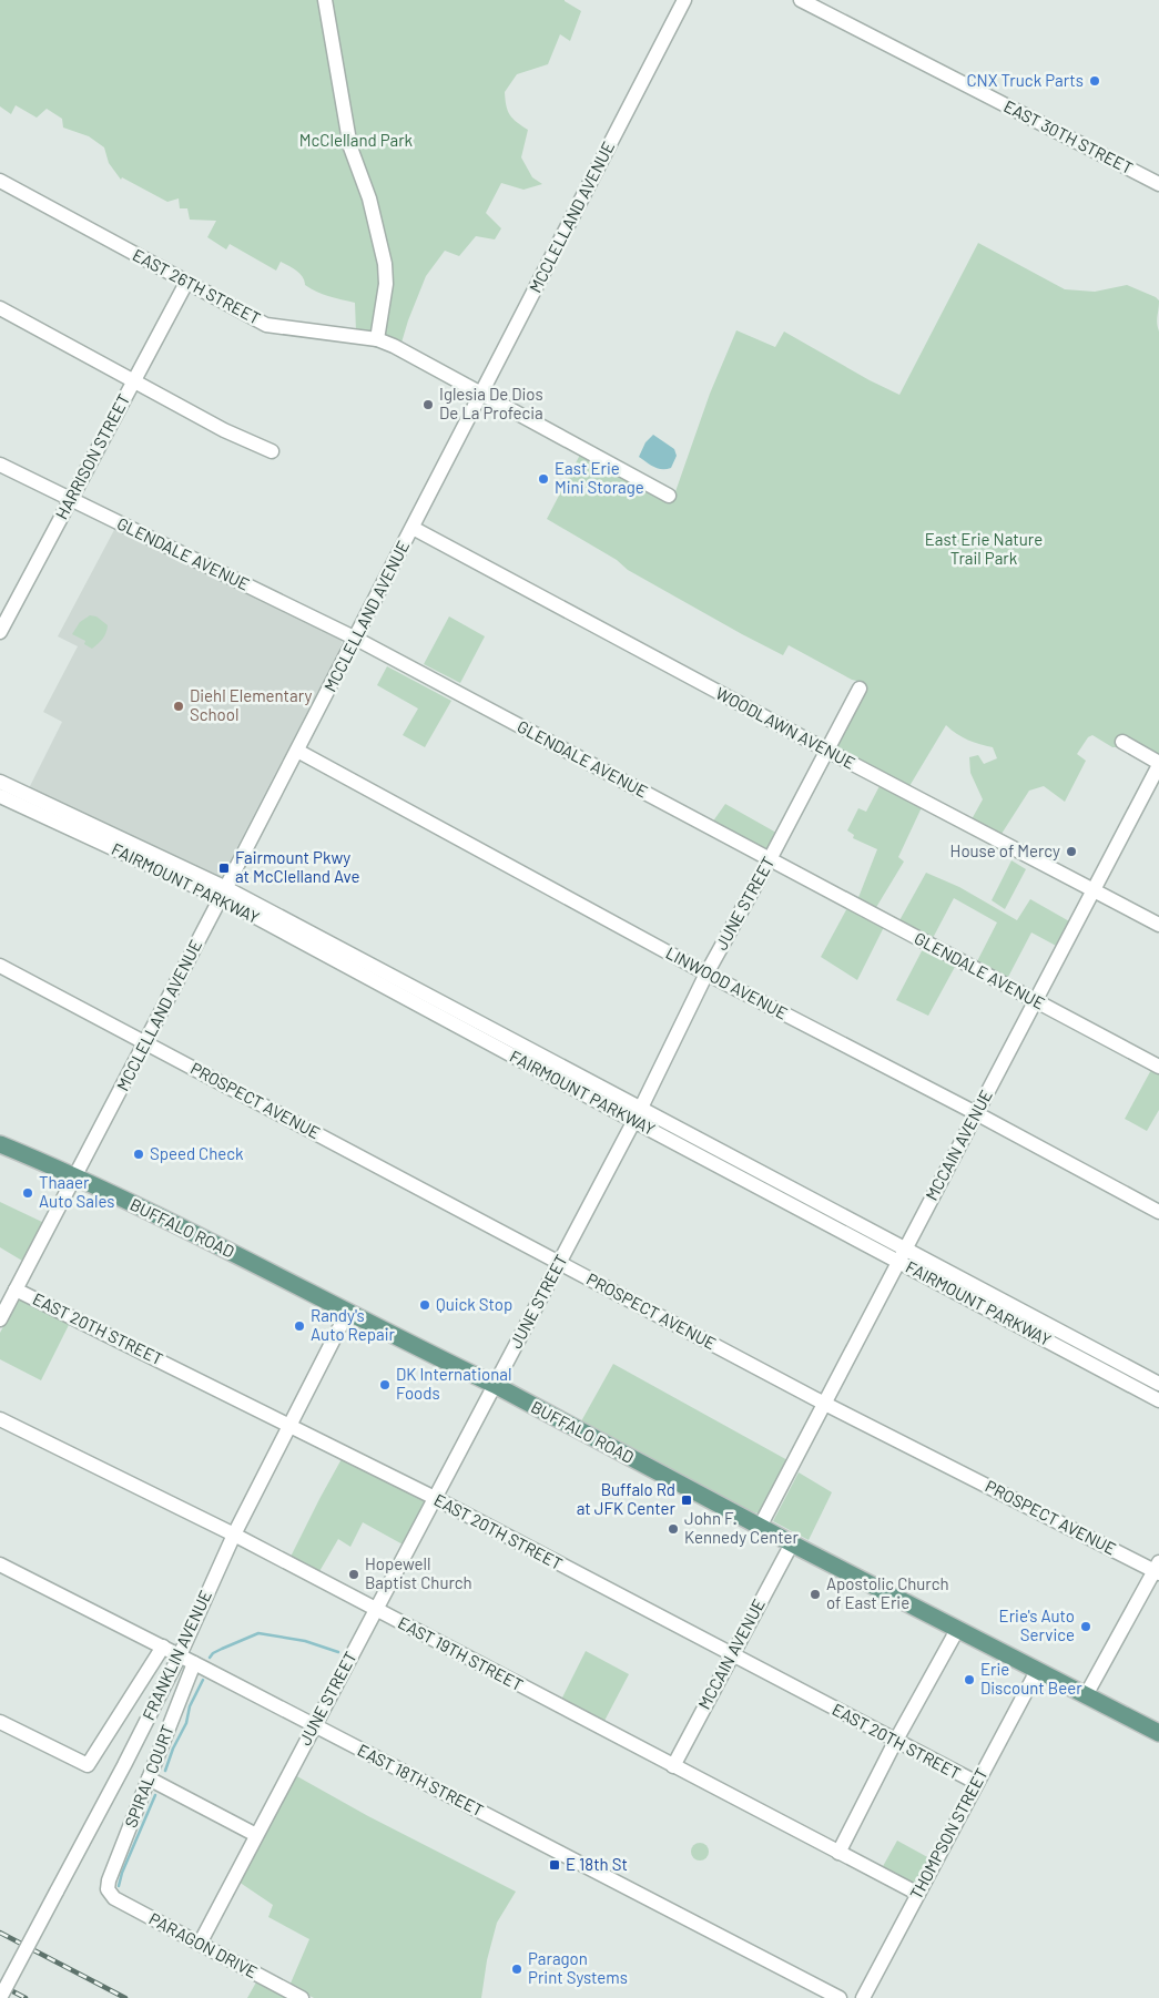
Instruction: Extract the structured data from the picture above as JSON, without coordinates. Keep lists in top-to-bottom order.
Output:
{
  "streets": {
    "main road": ["BUFFALO ROAD"],
    "street": [
      "EAST 30TH STREET",
      "MCCLELLAND AVENUE",
      "EAST 26TH STREET",
      "HARRISON STREET",
      "GLENDALE AVENUE",
      "WOODLAWN AVENUE",
      "FAIRMOUNT PARKWAY",
      "JUNE STREET",
      "LINWOOD AVENUE",
      "PROSPECT AVENUE",
      "MCCAIN AVENUE",
      "EAST 20TH STREET",
      "EAST 19TH STREET",
      "FRANKLIN AVENUE",
      "SPIRAL COURT",
      "EAST 18TH STREET",
      "THOMPSON STREET",
      "PARAGON DRIVE"
    ]
  },
  "crossings": [
    ["MCCLELLAND AVENUE", "EAST 26TH STREET"],
    ["MCCLELLAND AVENUE", "GLENDALE AVENUE"],
    ["MCCLELLAND AVENUE", "WOODLAWN AVENUE"],
    ["MCCLELLAND AVENUE", "FAIRMOUNT PARKWAY"],
    ["MCCLELLAND AVENUE", "LINWOOD AVENUE"],
    ["MCCLELLAND AVENUE", "PROSPECT AVENUE"],
    ["MCCLELLAND AVENUE", "BUFFALO ROAD"],
    ["MCCLELLAND AVENUE", "EAST 20TH STREET"],
    ["EAST 26TH STREET", "HARRISON STREET"],
    ["HARRISON STREET", "GLENDALE AVENUE"],
    ["GLENDALE AVENUE", "JUNE STREET"],
    ["GLENDALE AVENUE", "MCCAIN AVENUE"],
    ["WOODLAWN AVENUE", "JUNE STREET"],
    ["WOODLAWN AVENUE", "MCCAIN AVENUE"],
    ["FAIRMOUNT PARKWAY", "JUNE STREET"],
    ["FAIRMOUNT PARKWAY", "MCCAIN AVENUE"],
    ["JUNE STREET", "LINWOOD AVENUE"],
    ["JUNE STREET", "PROSPECT AVENUE"],
    ["JUNE STREET", "BUFFALO ROAD"],
    ["JUNE STREET", "EAST 20TH STREET"],
    ["JUNE STREET", "EAST 19TH STREET"],
    ["JUNE STREET", "EAST 18TH STREET"],
    ["JUNE STREET", "PARAGON DRIVE"],
    ["LINWOOD AVENUE", "MCCAIN AVENUE"],
    ["PROSPECT AVENUE", "MCCAIN AVENUE"],
    ["MCCAIN AVENUE", "BUFFALO ROAD"],
    ["MCCAIN AVENUE", "EAST 20TH STREET"],
    ["MCCAIN AVENUE", "EAST 19TH STREET"],
    ["BUFFALO ROAD", "FRANKLIN AVENUE"],
    ["BUFFALO ROAD", "THOMPSON STREET"],
    ["EAST 20TH STREET", "FRANKLIN AVENUE"],
    ["EAST 20TH STREET", "THOMPSON STREET"],
    ["EAST 19TH STREET", "FRANKLIN AVENUE"],
    ["EAST 19TH STREET", "THOMPSON STREET"],
    ["FRANKLIN AVENUE", "EAST 18TH STREET"],
    ["SPIRAL COURT", "EAST 18TH STREET"],
    ["SPIRAL COURT", "PARAGON DRIVE"]
  ],
  "parks": ["McClelland Park", "East Erie Nature Trail Park"],
  "places": {
    "other": [
      "CNX Truck Parts",
      "Iglesia De Dios De La Profecia",
      "East Erie Mini Storage",
      "Diehl Elementary School",
      "House of Mercy",
      "Speed Check",
      "Thaaer Auto Sales",
      "Quick Stop",
      "Randy's Auto Repair",
      "DK International Foods",
      "John F. Kennedy Center",
      "Hopewell Baptist Church",
      "Apostolic Church of East Erie",
      "Erie's Auto Service",
      "Erie Discount Beer",
      "Paragon Print Systems"
    ],
    "transit": ["Fairmount Pkwy at McClelland Ave", "Buffalo Rd at JFK Center", "E 18th St"]
  }
}
